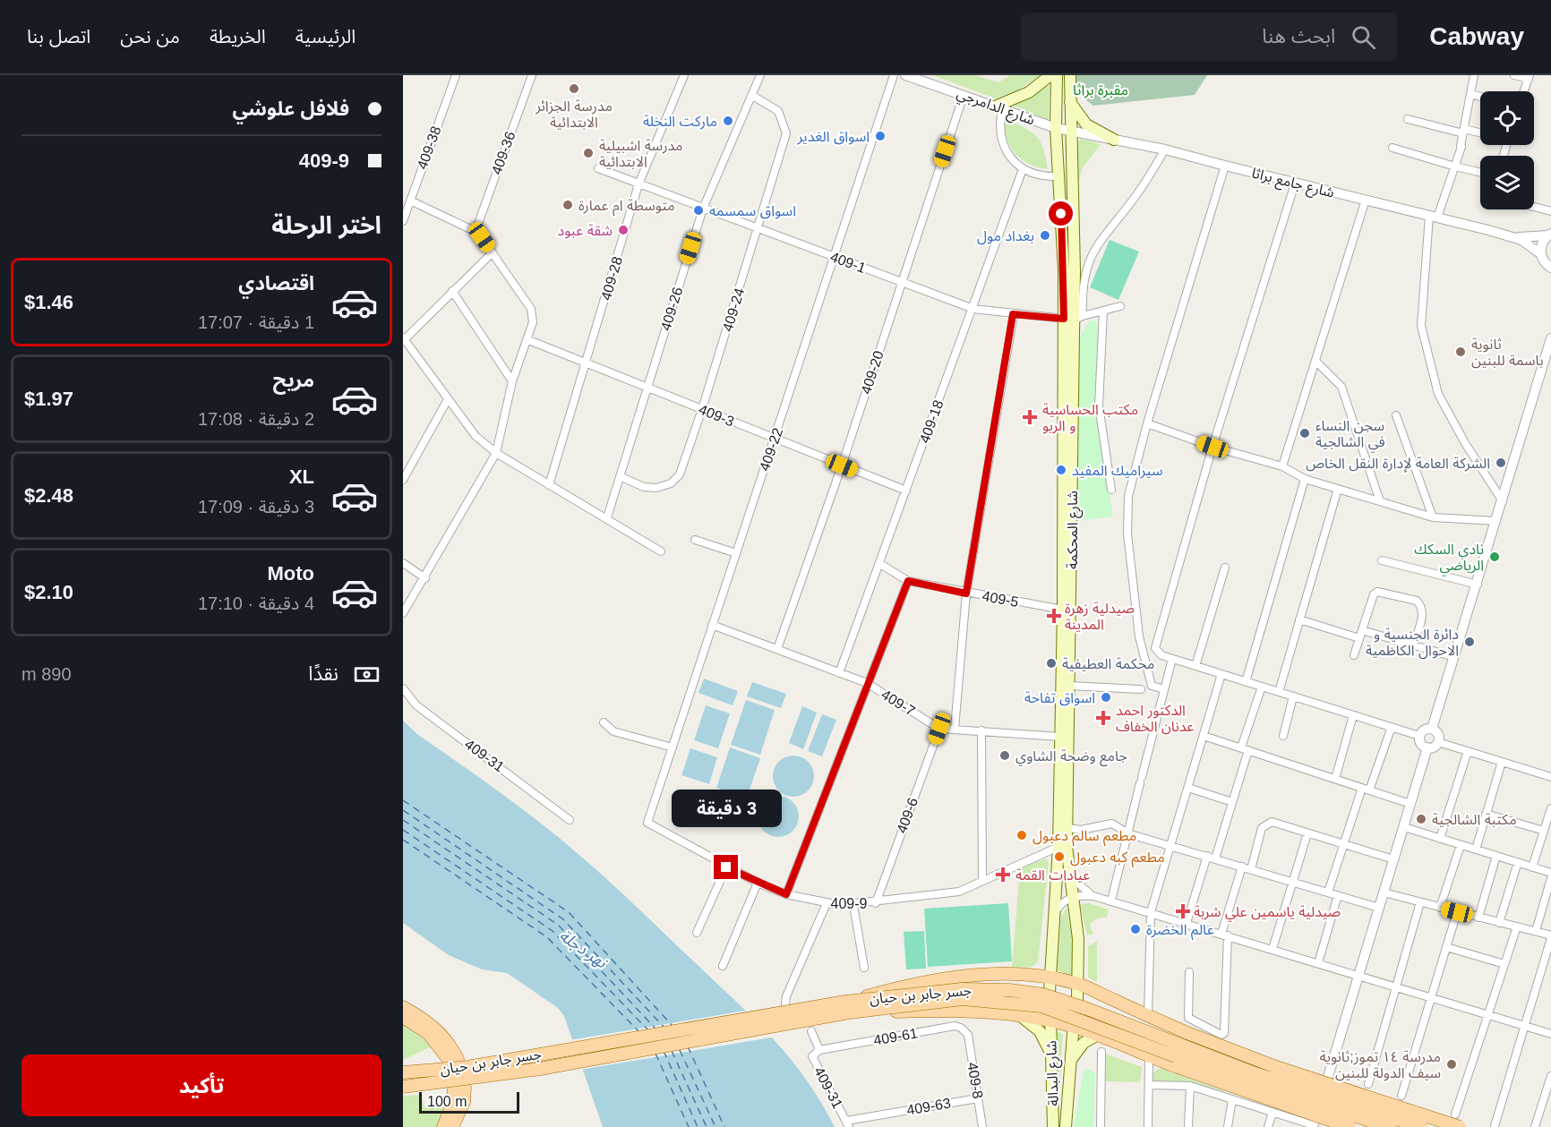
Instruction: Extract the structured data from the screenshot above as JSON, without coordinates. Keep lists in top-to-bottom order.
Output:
{
  "streets": {
    "main road": ["شارع المحكمة", "جسر جابر بن حيان", "شارع البدالة"],
    "street": [
      "شارع الدامرجي",
      "409-38",
      "409-36",
      "شارع جامع براثا",
      "409-1",
      "409-28",
      "409-26",
      "409-24",
      "409-20",
      "409-3",
      "409-18",
      "409-22",
      "409-5",
      "409-7",
      "409-31",
      "409-6",
      "409-9",
      "409-61",
      "409-8",
      "409-63"
    ]
  },
  "crossings": [
    ["شارع الدامرجي", "شارع جامع براثا"],
    ["شارع الدامرجي", "409-20"],
    ["شارع الدامرجي", "شارع المحكمة"],
    ["شارع جامع براثا", "شارع المحكمة"],
    ["409-1", "409-28"],
    ["409-1", "409-26"],
    ["409-1", "409-24"],
    ["409-1", "409-20"],
    ["409-1", "409-18"],
    ["409-1", "409-22"],
    ["409-1", "شارع المحكمة"],
    ["409-28", "409-3"],
    ["409-26", "409-24"],
    ["409-26", "409-3"],
    ["409-24", "409-3"],
    ["409-20", "409-3"],
    ["409-20", "409-7"],
    ["409-3", "409-18"],
    ["409-3", "409-22"],
    ["409-18", "409-5"],
    ["409-18", "409-7"],
    ["409-22", "409-7"],
    ["409-22", "409-9"],
    ["شارع المحكمة", "409-5"],
    ["شارع المحكمة", "409-9"],
    ["409-7", "409-6"],
    ["409-31", "409-61"],
    ["409-31", "409-63"],
    ["409-6", "409-9"],
    ["409-61", "409-8"],
    ["409-8", "409-63"]
  ],
  "water": ["نهر دجلة"],
  "parks": ["مقبرة براثا"],
  "places": {
    "other": [
      "مدرسة الجزائر الابتدائية",
      "ماركت النخلة",
      "اسواق الغدير",
      "مدرسة اشبيلية الابتدائية",
      "متوسطة ام عمارة",
      "اسواق سمسمه",
      "شقة عبود",
      "بغداد مول",
      "ثانوية باسمة للبنين",
      "سجن النساء في الشالجية",
      "الشركة العامة لإدارة النقل الخاص",
      "سيراميك المفيد",
      "نادي السكك الرياضي",
      "دائرة الجنسية و الاحوال الكاظمية",
      "محكمة العطيفية",
      "اسواق تفاحة",
      "جامع وضحة الشاوي",
      "مكتبة الشالجية",
      "مطعم سالم دعبول",
      "مطعم كبه دعبول",
      "عالم الخضرة",
      "مدرسة ١٤ تموز;ثانوية سيف الدولة للبنين"
    ],
    "health": [
      "مكتب الحساسية و الربو",
      "صيدلية زهرة المدينة",
      "الدكتور احمد عدنان الخفاف",
      "عيادات القمة",
      "صيدلية ياسمين علي شربة"
    ]
  },
  "scale_bar": "100 m",
  "page": {
    "header": "Cabway",
    "search": "ابحث هنا",
    "nav": [
      "الرئيسية",
      "الخريطة",
      "من نحن",
      "اتصل بنا"
    ],
    "banner": ["فلافل علوشي", "409-9"],
    "heading": "اختر الرحلة",
    "list": [
      {
        "name": "اقتصادي",
        "note": "1 دقيقة · 17:07",
        "value": "$1.46"
      },
      {
        "name": "مريح",
        "note": "2 دقيقة · 17:08",
        "value": "$1.97"
      },
      {
        "name": "XL",
        "note": "3 دقيقة · 17:09",
        "value": "$2.48"
      },
      {
        "name": "Moto",
        "note": "4 دقيقة · 17:10",
        "value": "$2.10"
      }
    ],
    "pay": ["نقدًا", "890 m"],
    "bubble": "3 دقيقة",
    "buttons": "تأكيد",
    "scale": "100 m"
  }
}
